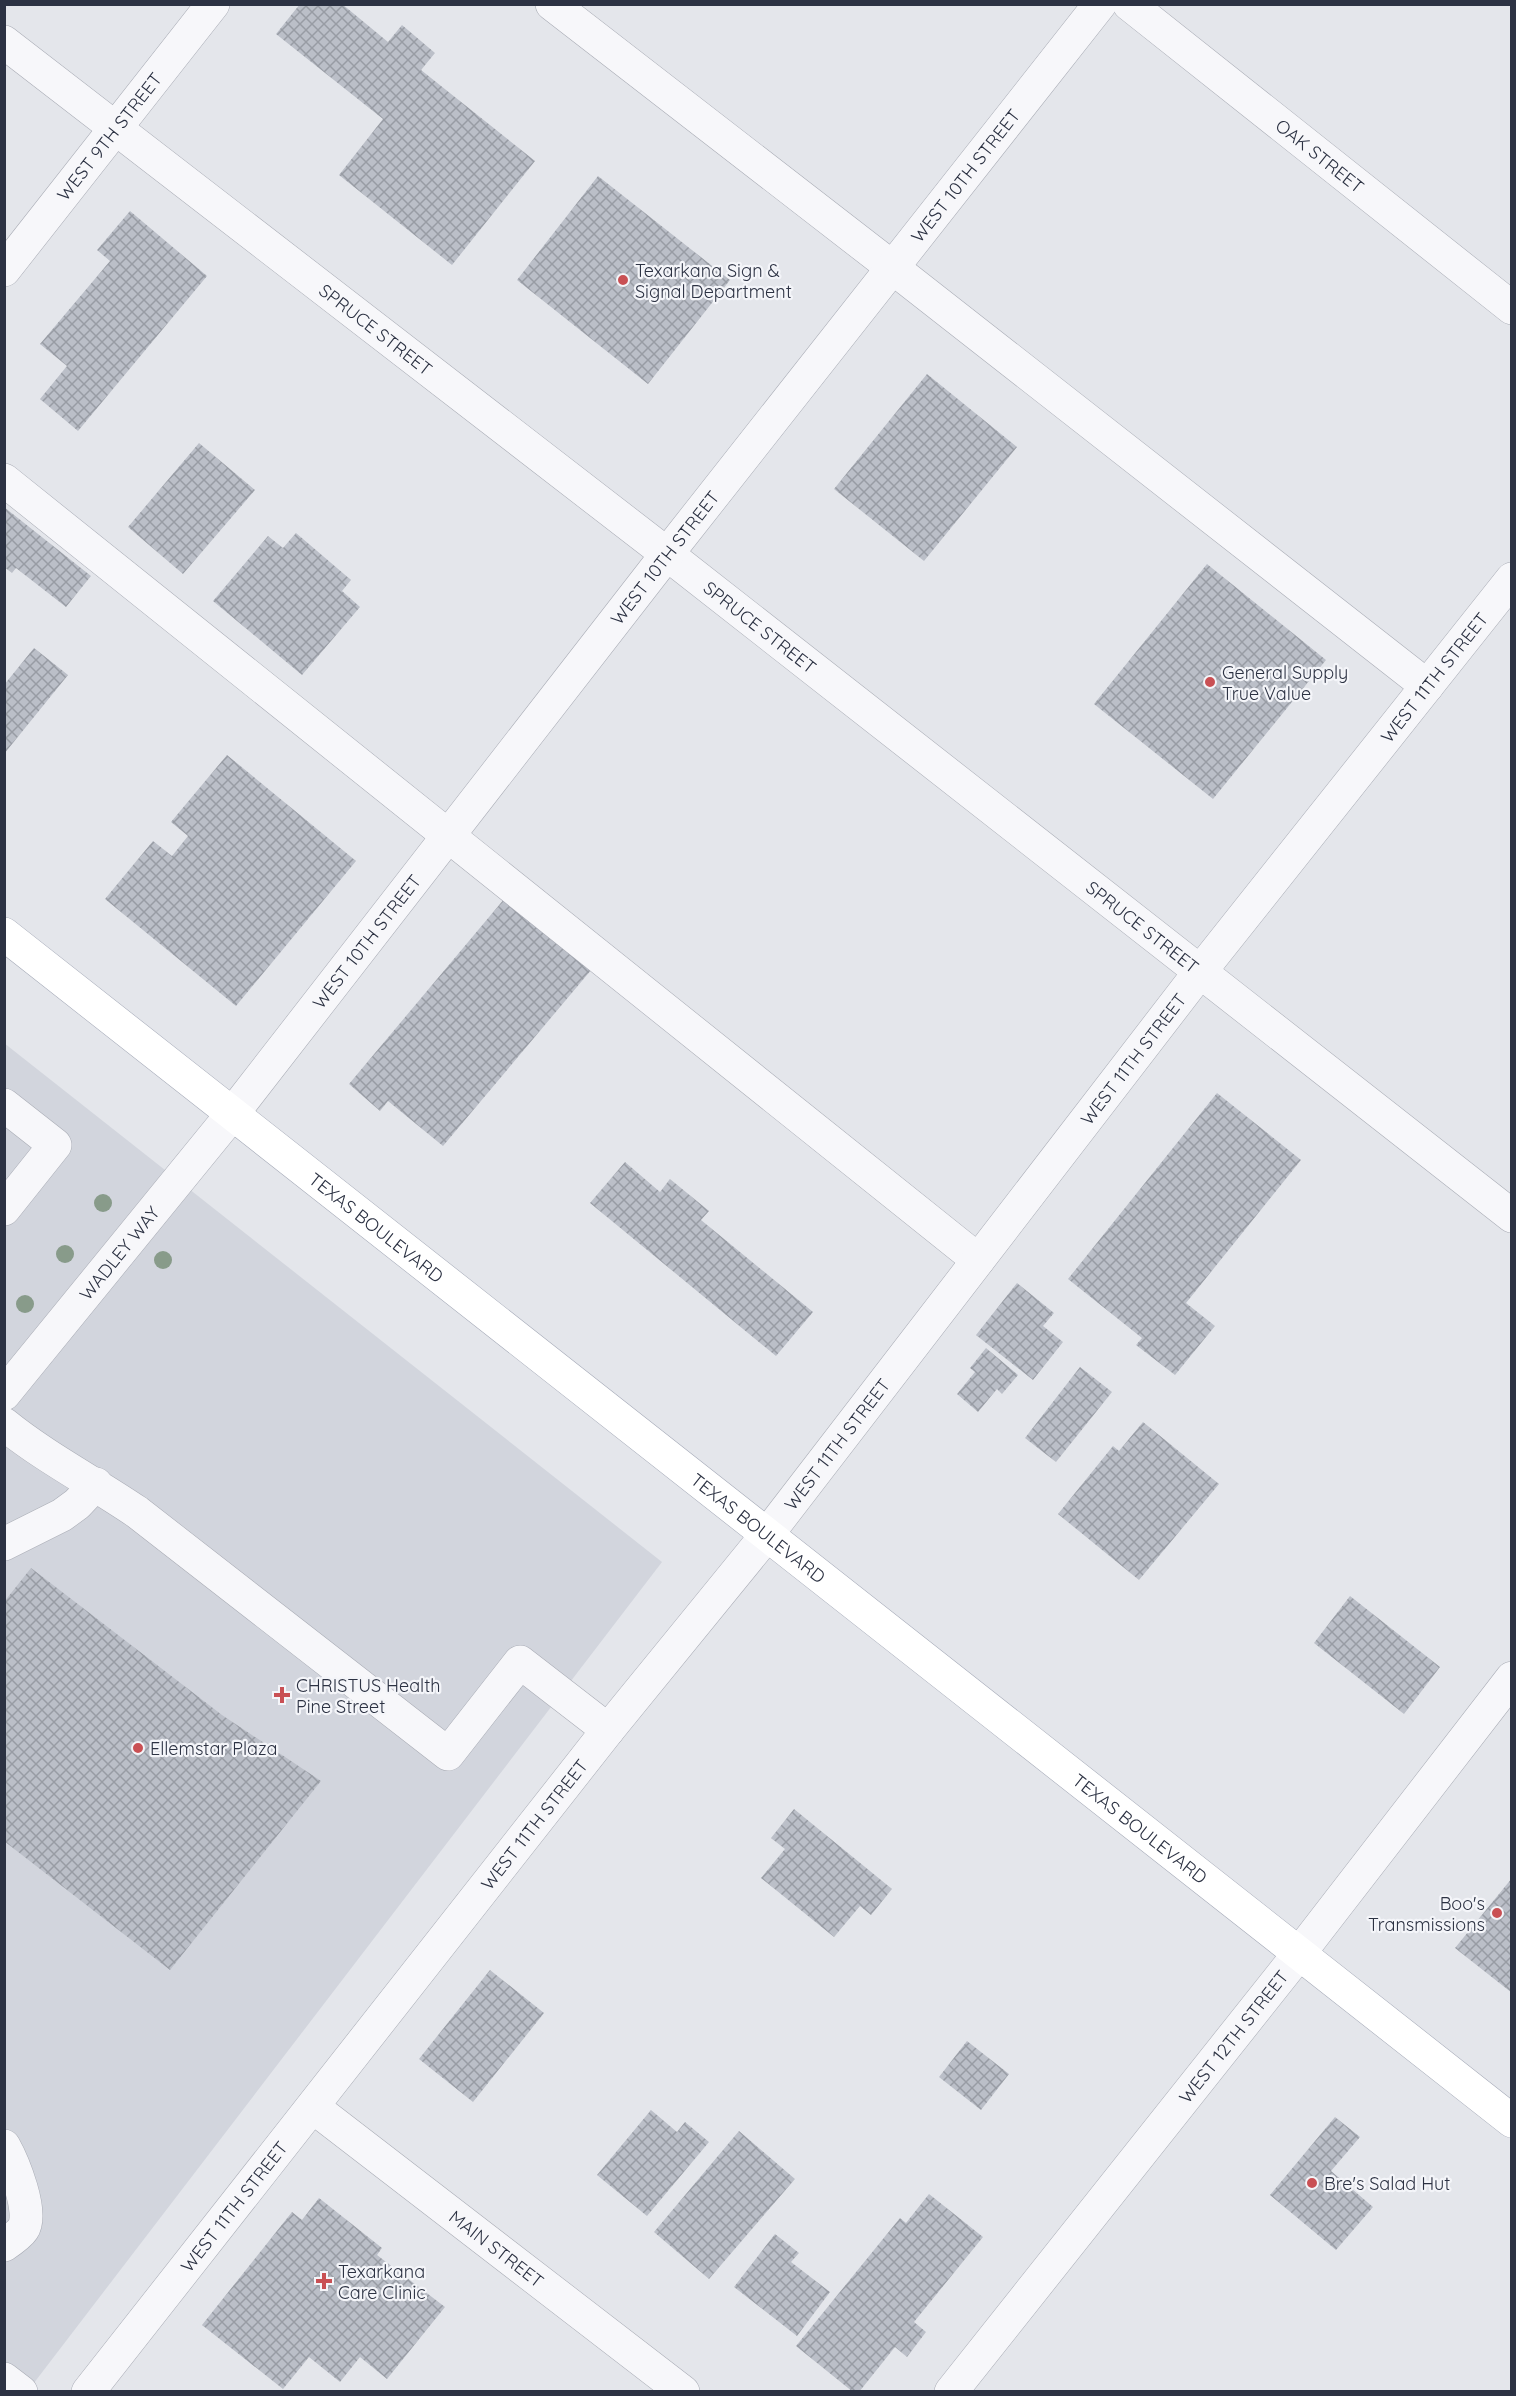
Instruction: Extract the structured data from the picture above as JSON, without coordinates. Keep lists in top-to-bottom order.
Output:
{
  "streets": {
    "main road": ["TEXAS BOULEVARD"],
    "street": [
      "WEST 9TH STREET",
      "OAK STREET",
      "WEST 10TH STREET",
      "SPRUCE STREET",
      "WEST 11TH STREET",
      "WADLEY WAY",
      "WEST 12TH STREET",
      "MAIN STREET"
    ]
  },
  "crossings": [
    ["WEST 9TH STREET", "SPRUCE STREET"],
    ["WEST 10TH STREET", "SPRUCE STREET"],
    ["WEST 10TH STREET", "TEXAS BOULEVARD"],
    ["WEST 10TH STREET", "WADLEY WAY"],
    ["SPRUCE STREET", "WEST 11TH STREET"],
    ["WEST 11TH STREET", "TEXAS BOULEVARD"],
    ["WEST 11TH STREET", "MAIN STREET"],
    ["TEXAS BOULEVARD", "WADLEY WAY"],
    ["TEXAS BOULEVARD", "WEST 12TH STREET"]
  ],
  "places": {
    "other": [
      "Texarkana Sign & Signal Department",
      "General Supply True Value",
      "Ellemstar Plaza",
      "Boo's Transmissions",
      "Bre's Salad Hut"
    ],
    "health": ["CHRISTUS Health Pine Street", "Texarkana Care Clinic"]
  }
}
